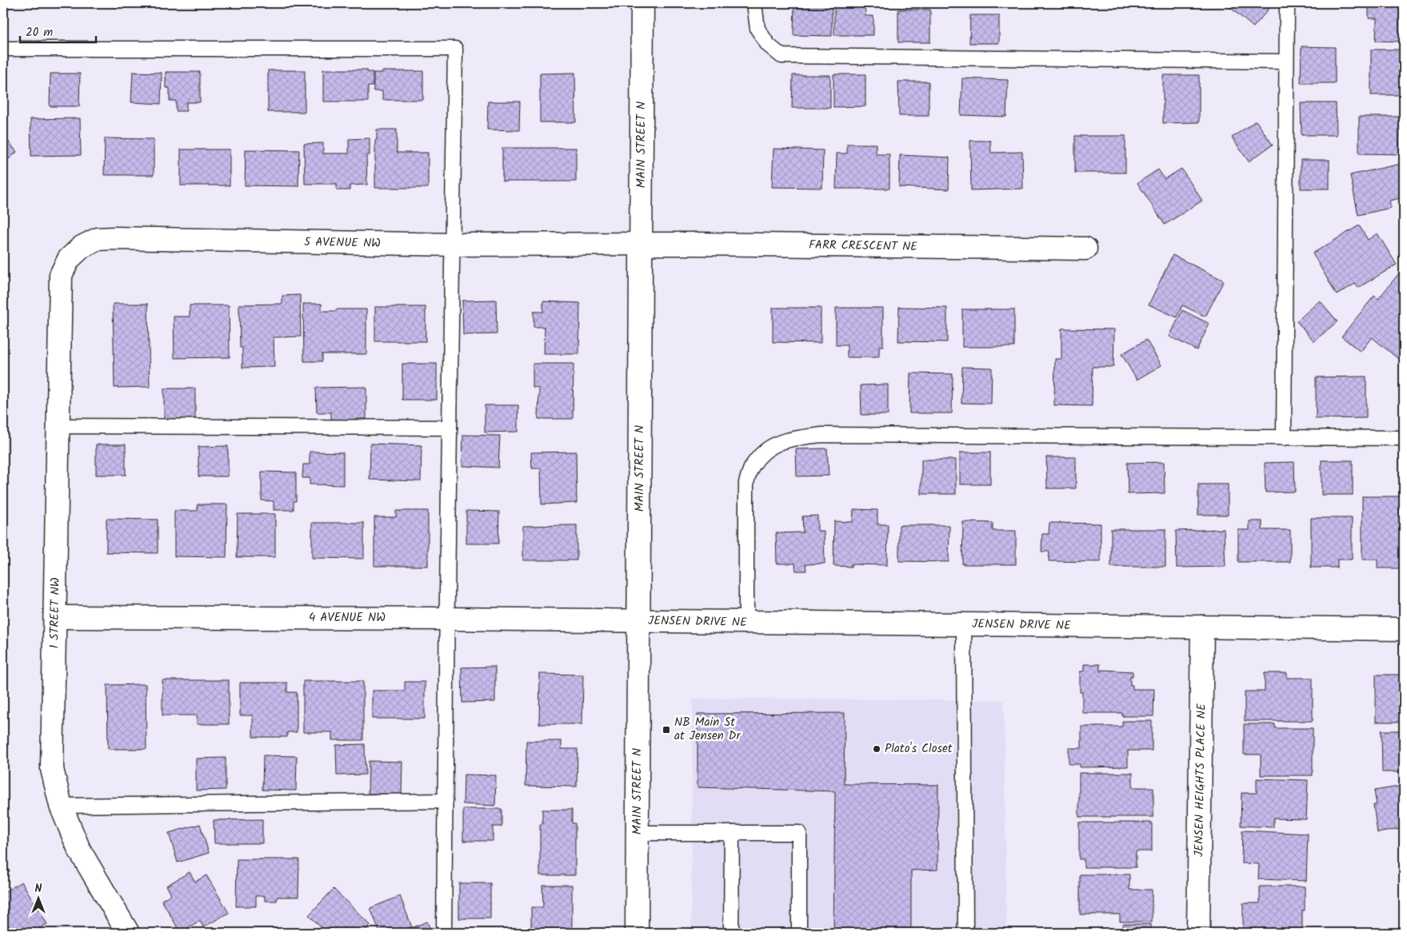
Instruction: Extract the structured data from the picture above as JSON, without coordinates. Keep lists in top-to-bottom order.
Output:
{
  "streets": {
    "street": [
      "MAIN STREET N",
      "5 AVENUE NW",
      "FARR CRESCENT NE",
      "1 STREET NW",
      "4 AVENUE NW",
      "JENSEN DRIVE NE",
      "JENSEN HEIGHTS PLACE NE"
    ]
  },
  "crossings": [
    ["MAIN STREET N", "5 AVENUE NW"],
    ["MAIN STREET N", "FARR CRESCENT NE"],
    ["MAIN STREET N", "4 AVENUE NW"],
    ["MAIN STREET N", "JENSEN DRIVE NE"],
    ["5 AVENUE NW", "FARR CRESCENT NE"],
    ["5 AVENUE NW", "1 STREET NW"],
    ["1 STREET NW", "4 AVENUE NW"],
    ["4 AVENUE NW", "JENSEN DRIVE NE"],
    ["JENSEN DRIVE NE", "JENSEN HEIGHTS PLACE NE"]
  ],
  "places": {
    "transit": ["NB Main St at Jensen Dr"],
    "other": ["Plato's Closet"]
  },
  "scale_bar": "20 m",
  "north": "top"
}
